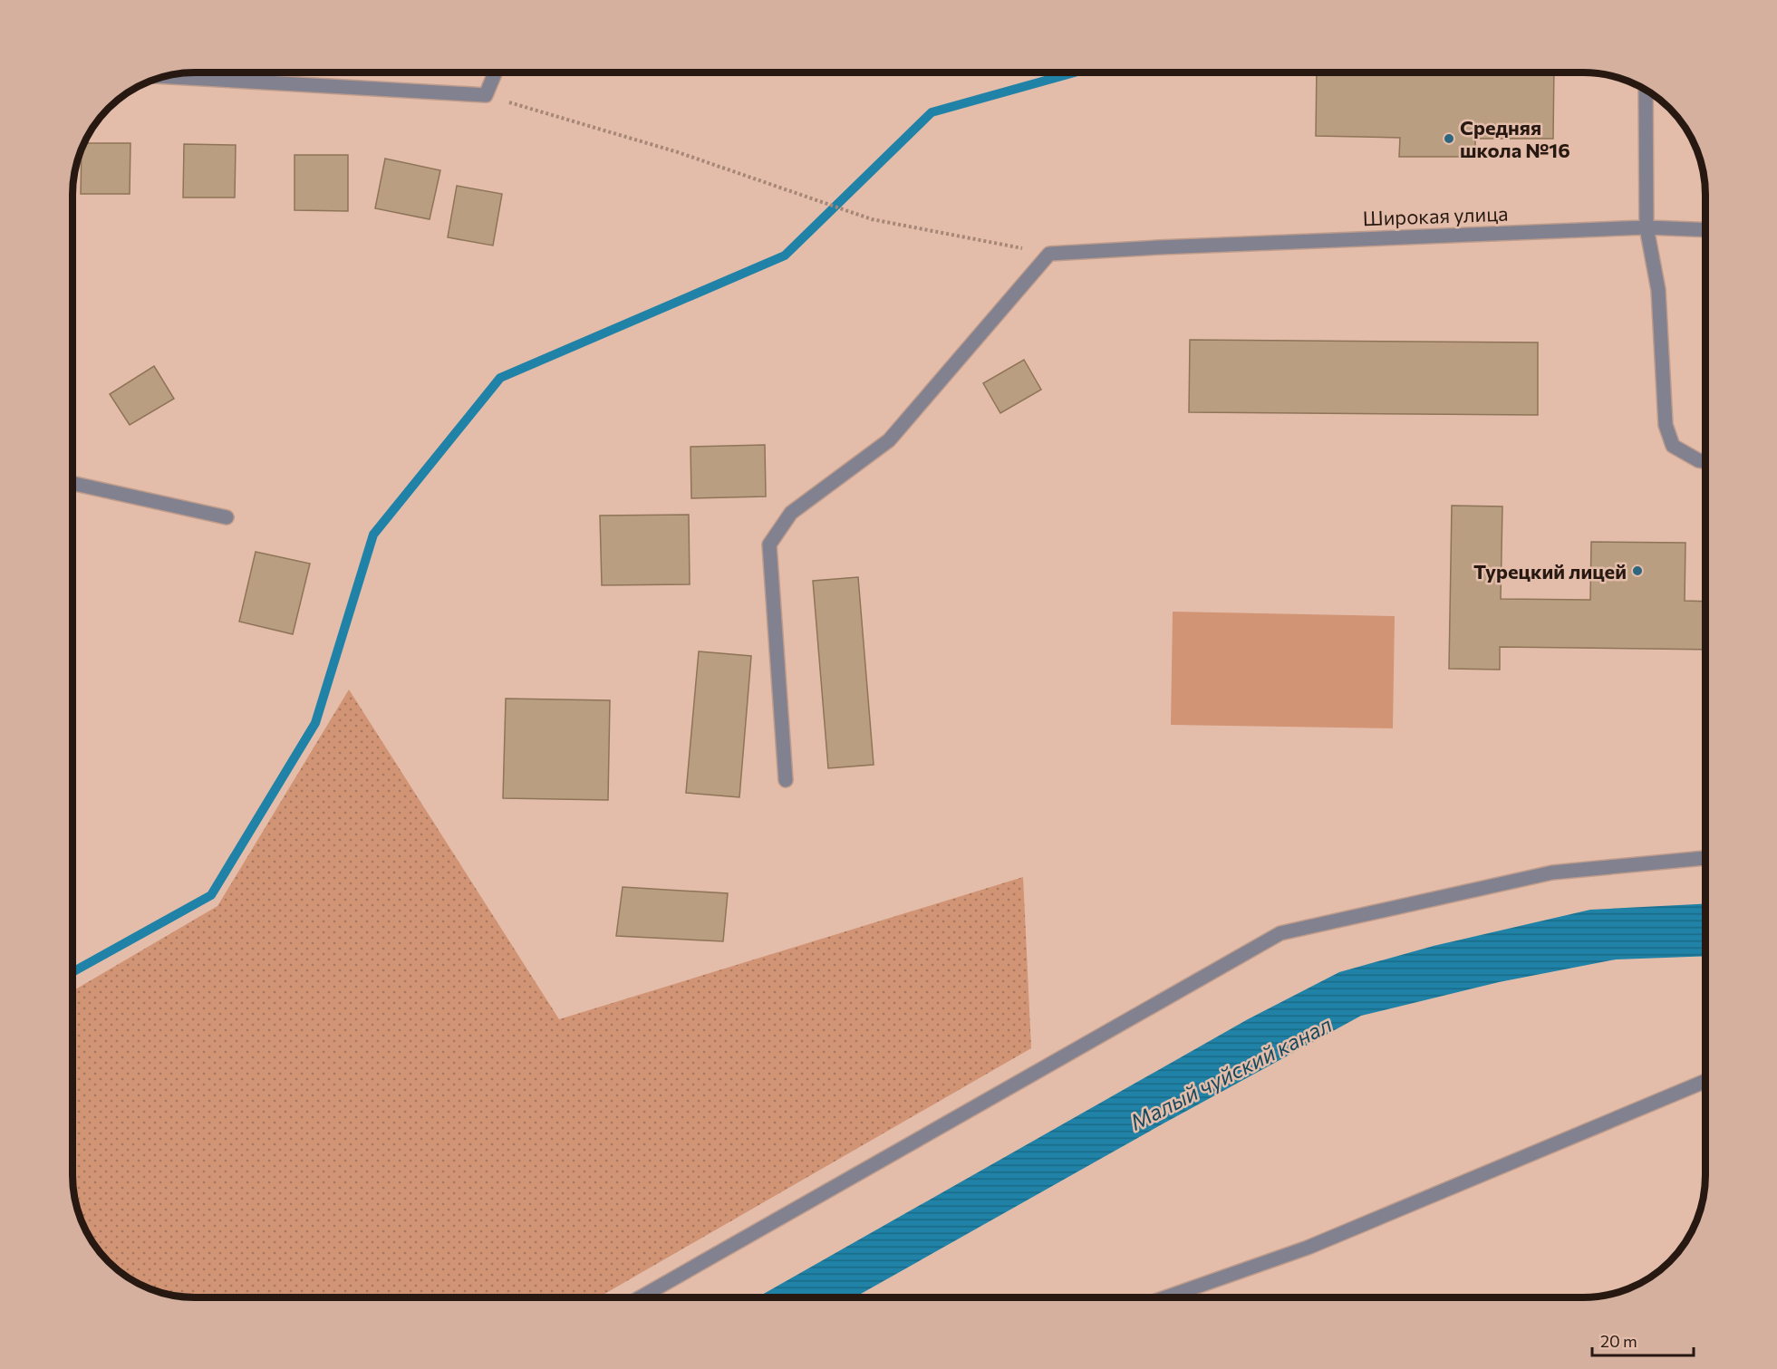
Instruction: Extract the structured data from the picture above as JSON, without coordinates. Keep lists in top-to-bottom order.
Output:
{
  "streets": {
    "street": ["Широкая улица"]
  },
  "water": ["Малый чуйский канал"],
  "places": ["Средняя школа №16", "Турецкий лицей"],
  "scale_bar": "20 m"
}
